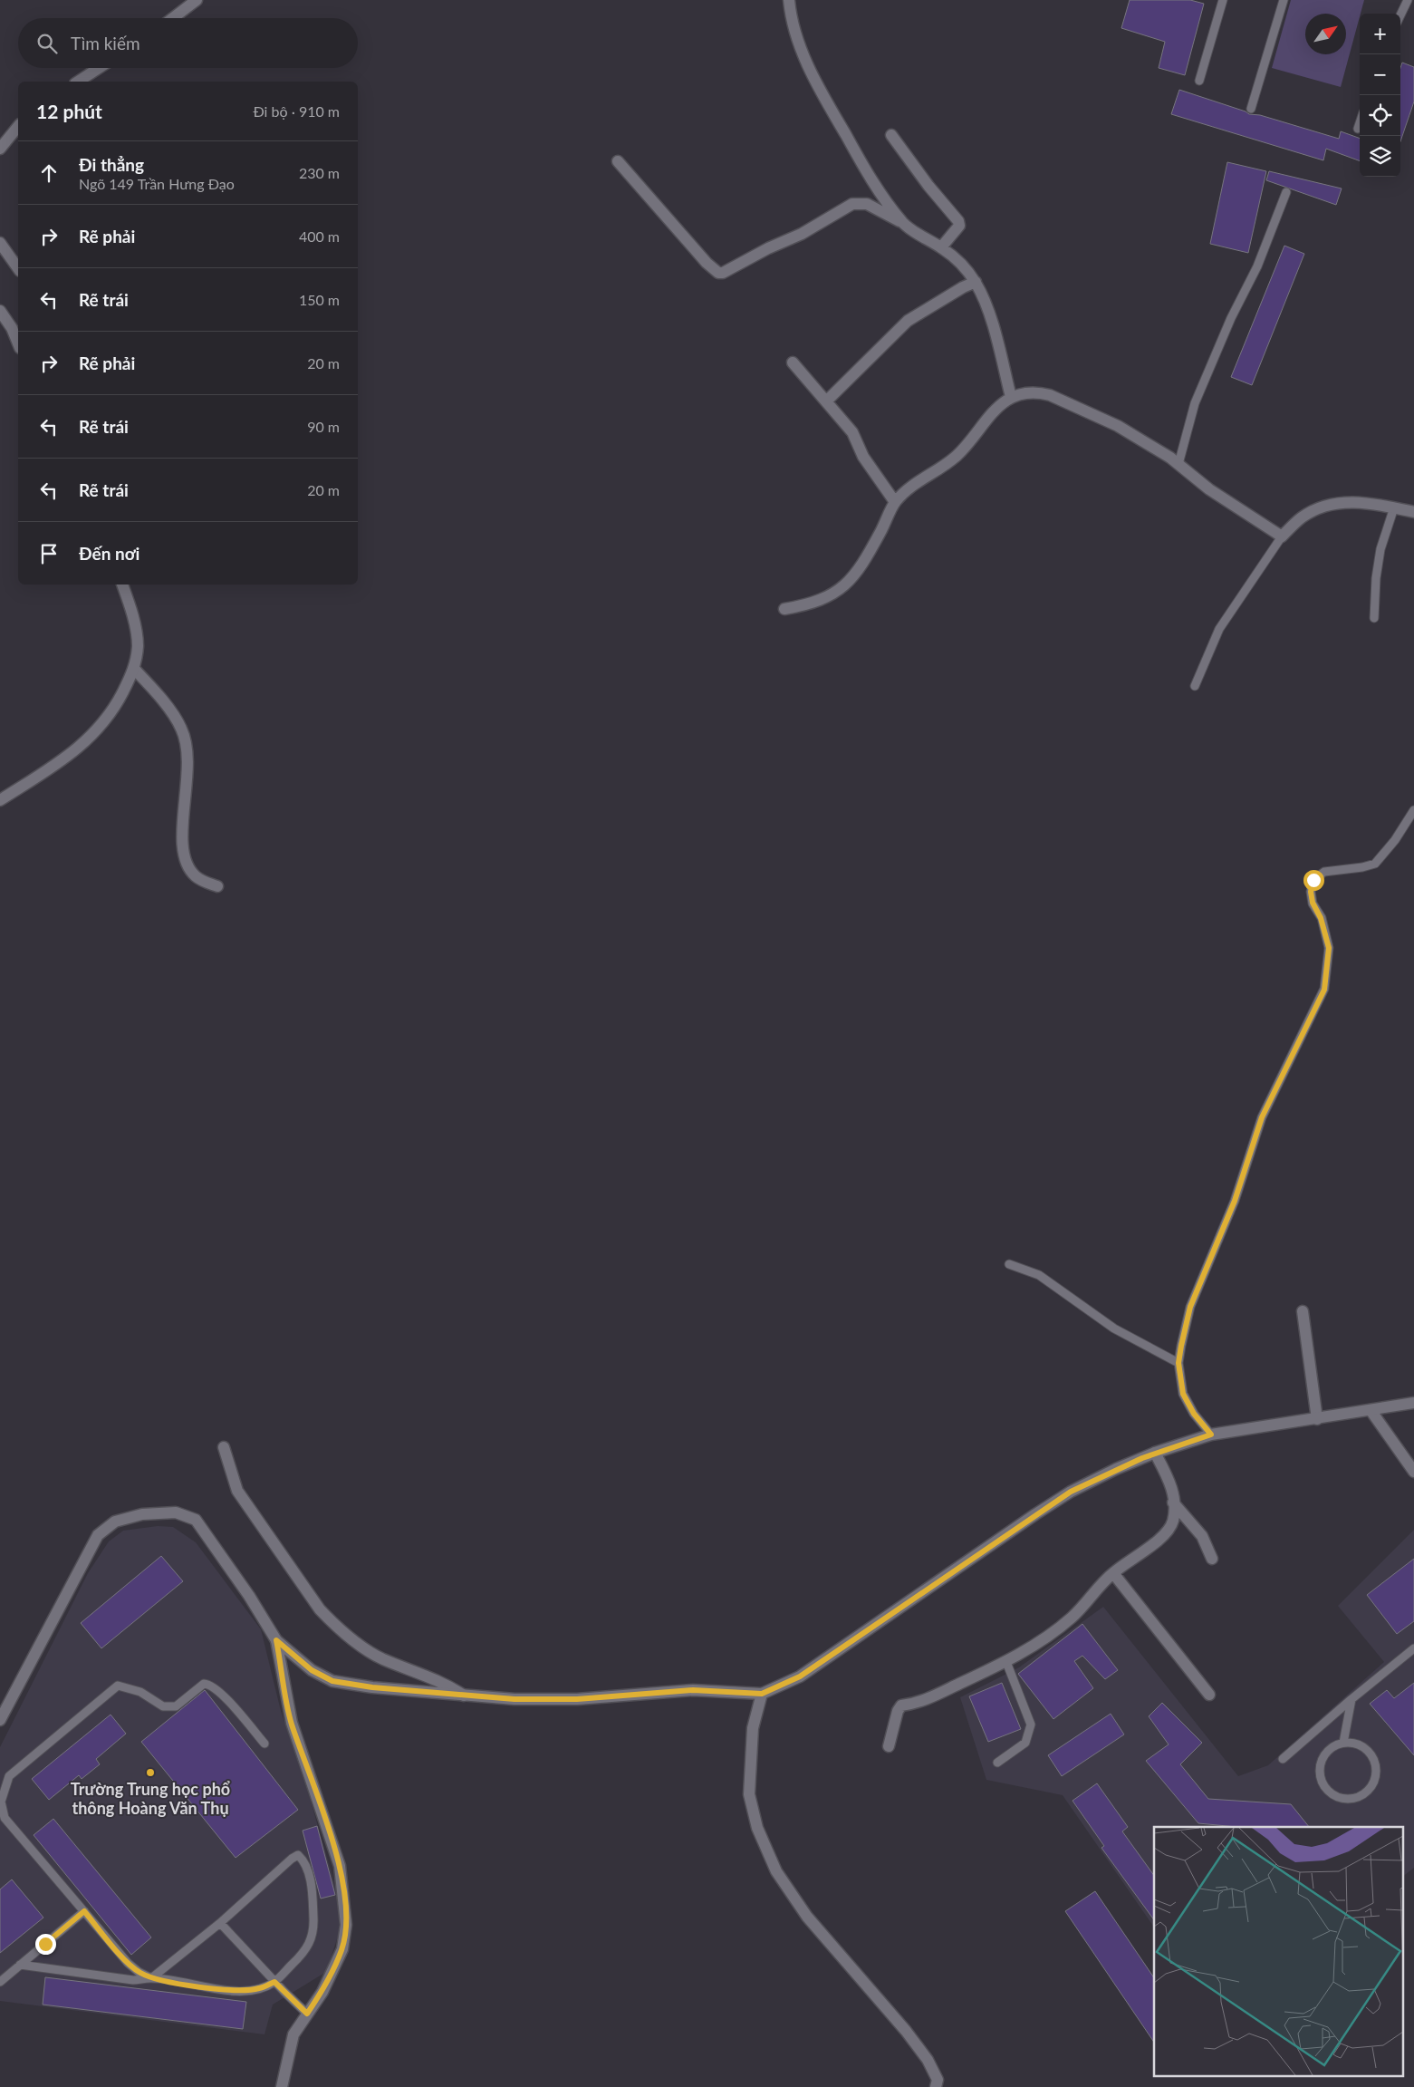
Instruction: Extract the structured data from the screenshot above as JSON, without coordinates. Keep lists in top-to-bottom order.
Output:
{
  "places": ["Trường Trung học phổ thông Hoàng Văn Thụ"],
  "north": "top right",
  "page": {
    "map_buttons": ["+", "−"],
    "search": "Tìm kiếm",
    "heading": ["12 phút", "Đi bộ · 910 m"],
    "list": [
      ["Đi thẳng", "Ngõ 149 Trần Hưng Đạo", "230 m"],
      ["Rẽ phải", "400 m"],
      ["Rẽ trái", "150 m"],
      ["Rẽ phải", "20 m"],
      ["Rẽ trái", "90 m"],
      ["Rẽ trái", "20 m"],
      "Đến nơi"
    ]
  }
}
